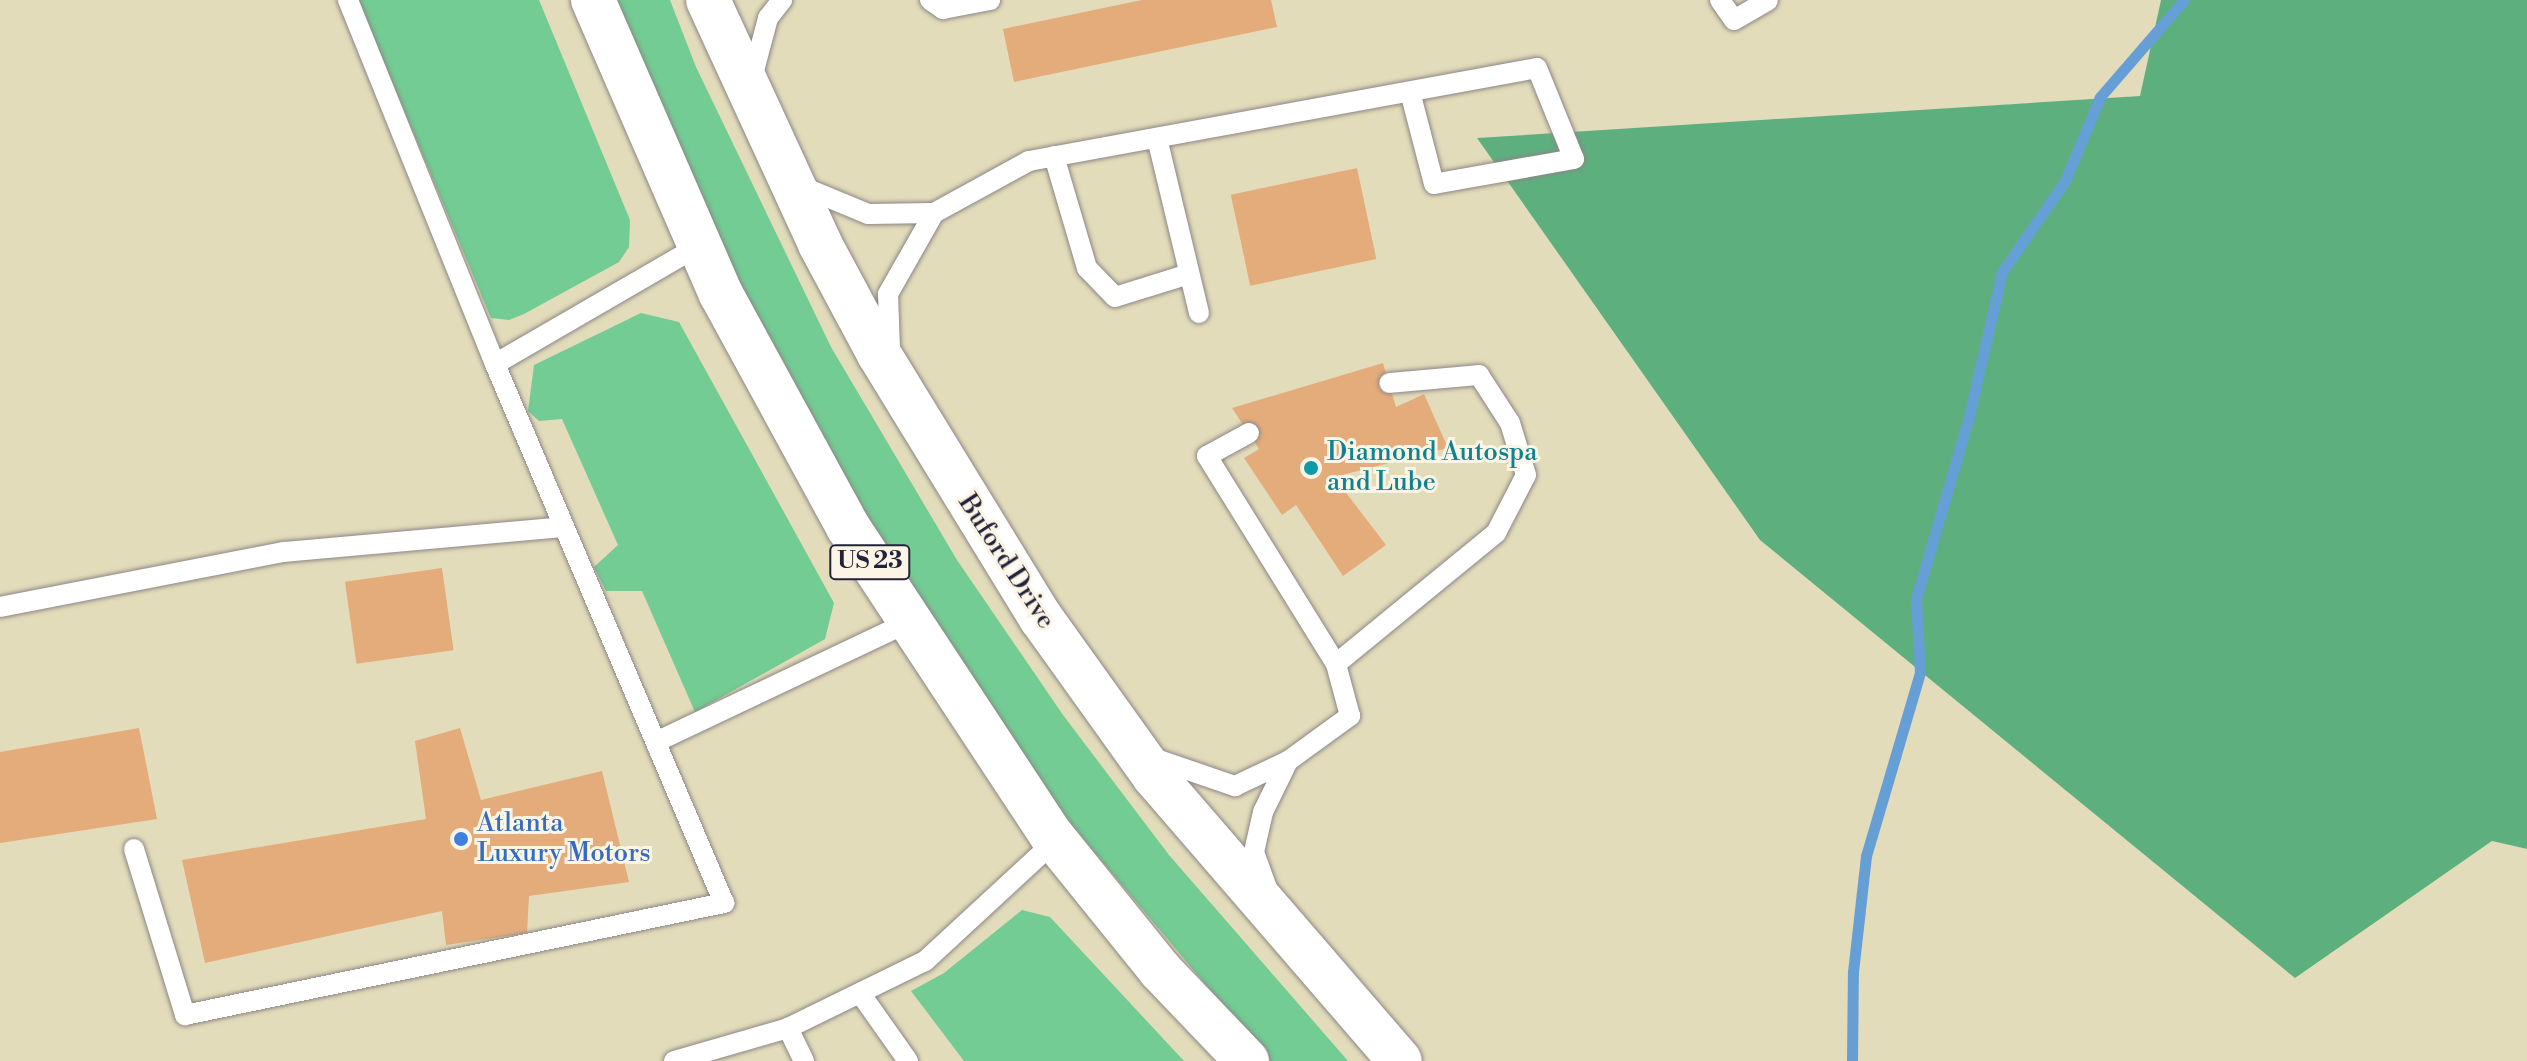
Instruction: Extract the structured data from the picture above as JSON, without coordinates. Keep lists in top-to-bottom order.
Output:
{
  "streets": {
    "highway": ["US 23", "Buford Drive"]
  },
  "places": ["Diamond Autospa and Lube", "Atlanta Luxury Motors"]
}
